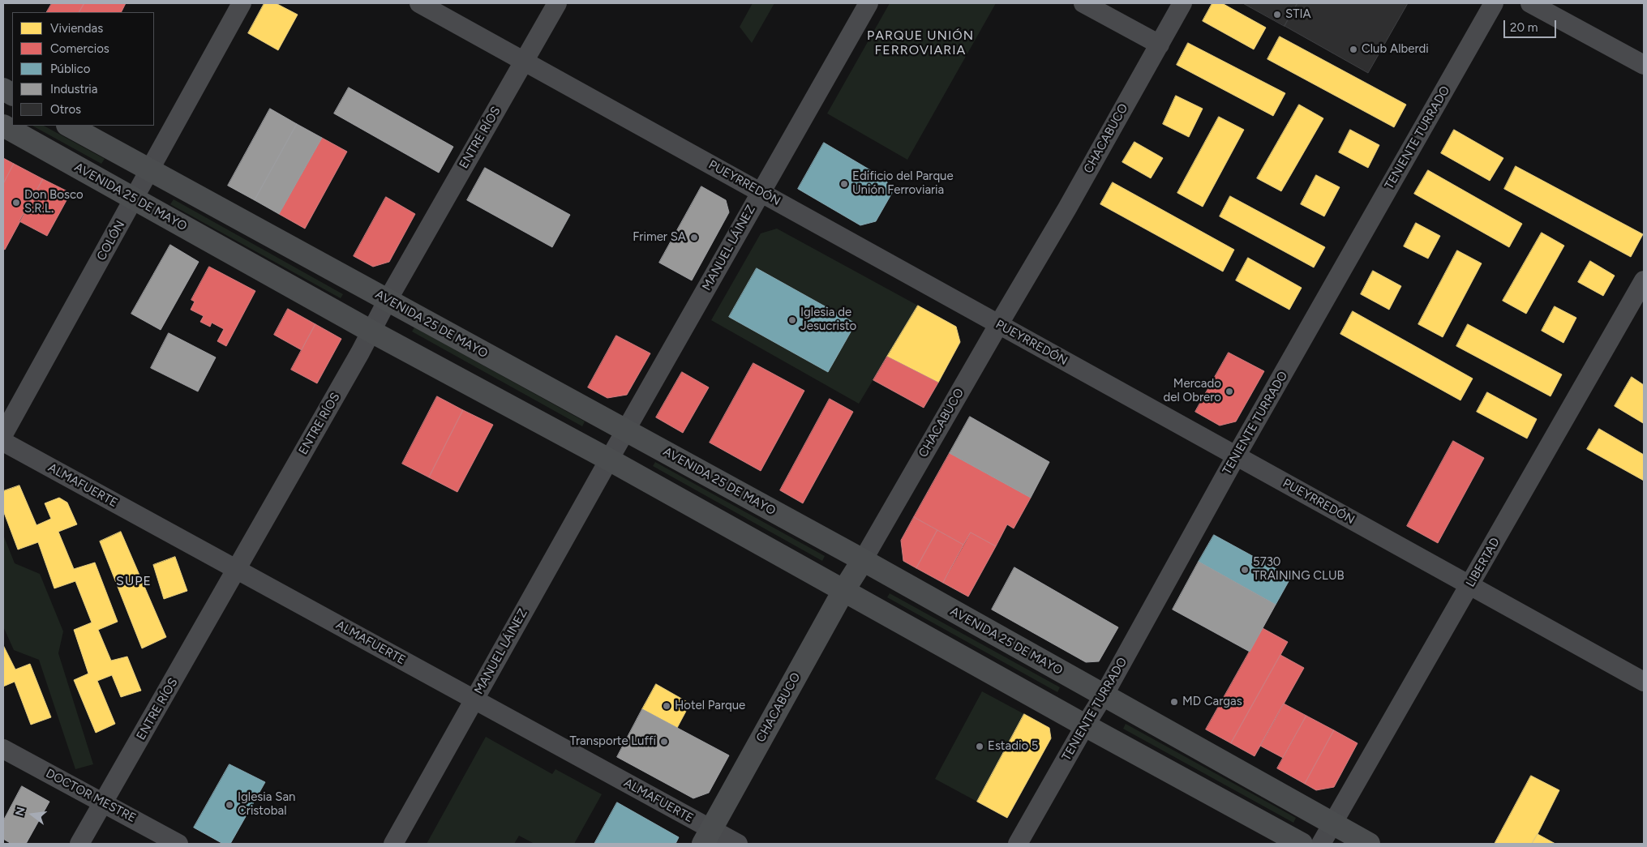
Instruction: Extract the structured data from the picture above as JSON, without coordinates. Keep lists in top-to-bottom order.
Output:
{
  "streets": {
    "main road": ["CHACABUCO", "AVENIDA 25 DE MAYO"],
    "street": [
      "ENTRE RÍOS",
      "TENIENTE TURRADO",
      "PUEYRREDÓN",
      "COLÓN",
      "MANUEL LÁINEZ",
      "ALMAFUERTE",
      "LIBERTAD",
      "DOCTOR MESTRE"
    ]
  },
  "crossings": [
    ["ENTRE RÍOS", "PUEYRREDÓN"],
    ["ENTRE RÍOS", "AVENIDA 25 DE MAYO"],
    ["ENTRE RÍOS", "ALMAFUERTE"],
    ["ENTRE RÍOS", "DOCTOR MESTRE"],
    ["TENIENTE TURRADO", "PUEYRREDÓN"],
    ["TENIENTE TURRADO", "AVENIDA 25 DE MAYO"],
    ["CHACABUCO", "PUEYRREDÓN"],
    ["CHACABUCO", "AVENIDA 25 DE MAYO"],
    ["CHACABUCO", "ALMAFUERTE"],
    ["PUEYRREDÓN", "MANUEL LÁINEZ"],
    ["PUEYRREDÓN", "LIBERTAD"],
    ["AVENIDA 25 DE MAYO", "COLÓN"],
    ["AVENIDA 25 DE MAYO", "MANUEL LÁINEZ"],
    ["AVENIDA 25 DE MAYO", "LIBERTAD"],
    ["MANUEL LÁINEZ", "ALMAFUERTE"]
  ],
  "districts": ["PARQUE UNIÓN FERROVIARIA", "SUPE"],
  "places": [
    "STIA",
    "Club Alberdi",
    "Edificio del Parque Unión Ferroviaria",
    "Don Bosco S.R.L.",
    "Frimer SA",
    "Iglesia de Jesucristo",
    "Mercado del Obrero",
    "5730 TRAINING CLUB",
    "MD Cargas",
    "Hotel Parque",
    "Transporte Luffi",
    "Estadio 5",
    "Iglesia San Cristobal"
  ],
  "legend": [
    "Viviendas",
    "Comercios",
    "Público",
    "Industria",
    "Otros"
  ],
  "scale_bar": "20 m",
  "north": "left"
}
